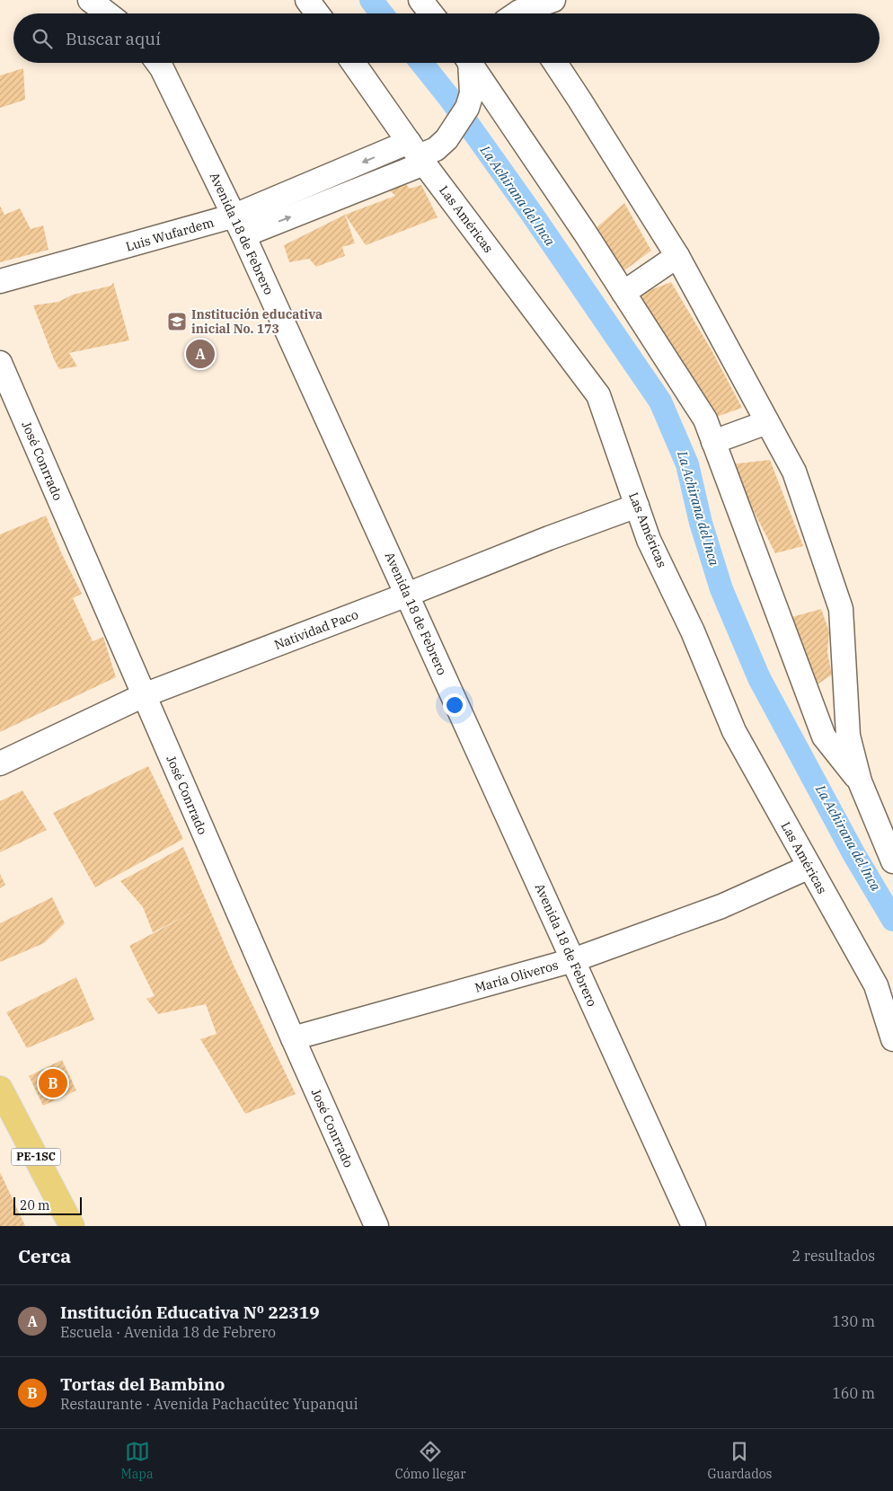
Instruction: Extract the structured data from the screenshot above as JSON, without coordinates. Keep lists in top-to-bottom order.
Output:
{
  "streets": {
    "main road": ["PE-1SC"],
    "street": [
      "Las Américas",
      "Avenida 18 de Febrero",
      "Luis Wufardem",
      "José Conrrado",
      "Natividad Paco",
      "María Oliveros"
    ]
  },
  "crossings": [
    ["Las Américas", "Luis Wufardem"],
    ["Las Américas", "Natividad Paco"],
    ["Las Américas", "María Oliveros"],
    ["Avenida 18 de Febrero", "Luis Wufardem"],
    ["Avenida 18 de Febrero", "Natividad Paco"],
    ["Avenida 18 de Febrero", "María Oliveros"],
    ["José Conrrado", "Natividad Paco"],
    ["José Conrrado", "María Oliveros"]
  ],
  "water": ["La Achirana del Inca"],
  "places": {
    "school or university": ["Institución educativa inicial No. 173"]
  },
  "scale_bar": "20 m",
  "page": {
    "search": "Buscar aquí",
    "pins": ["A", "B"],
    "scale": "20 m",
    "heading": ["Cerca", "2 resultados"],
    "list": [
      {
        "mark": "A",
        "name": "Institución Educativa Nº 22319",
        "note": "Escuela · Avenida 18 de Febrero",
        "value": "130 m"
      },
      {
        "mark": "B",
        "name": "Tortas del Bambino",
        "note": "Restaurante · Avenida Pachacútec Yupanqui",
        "value": "160 m"
      }
    ],
    "nav": ["Mapa", "Cómo llegar", "Guardados"]
  }
}
